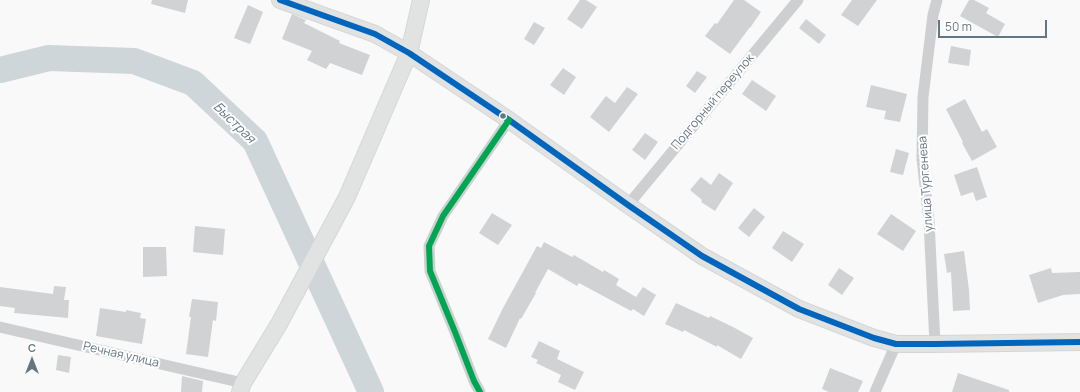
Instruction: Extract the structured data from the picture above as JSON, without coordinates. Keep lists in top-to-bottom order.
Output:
{
  "streets": {
    "street": ["Подгорный переулок", "улица Тургенева", "Речная улица"]
  },
  "water": ["Быстрая"],
  "scale_bar": "50 m",
  "north": "top"
}
